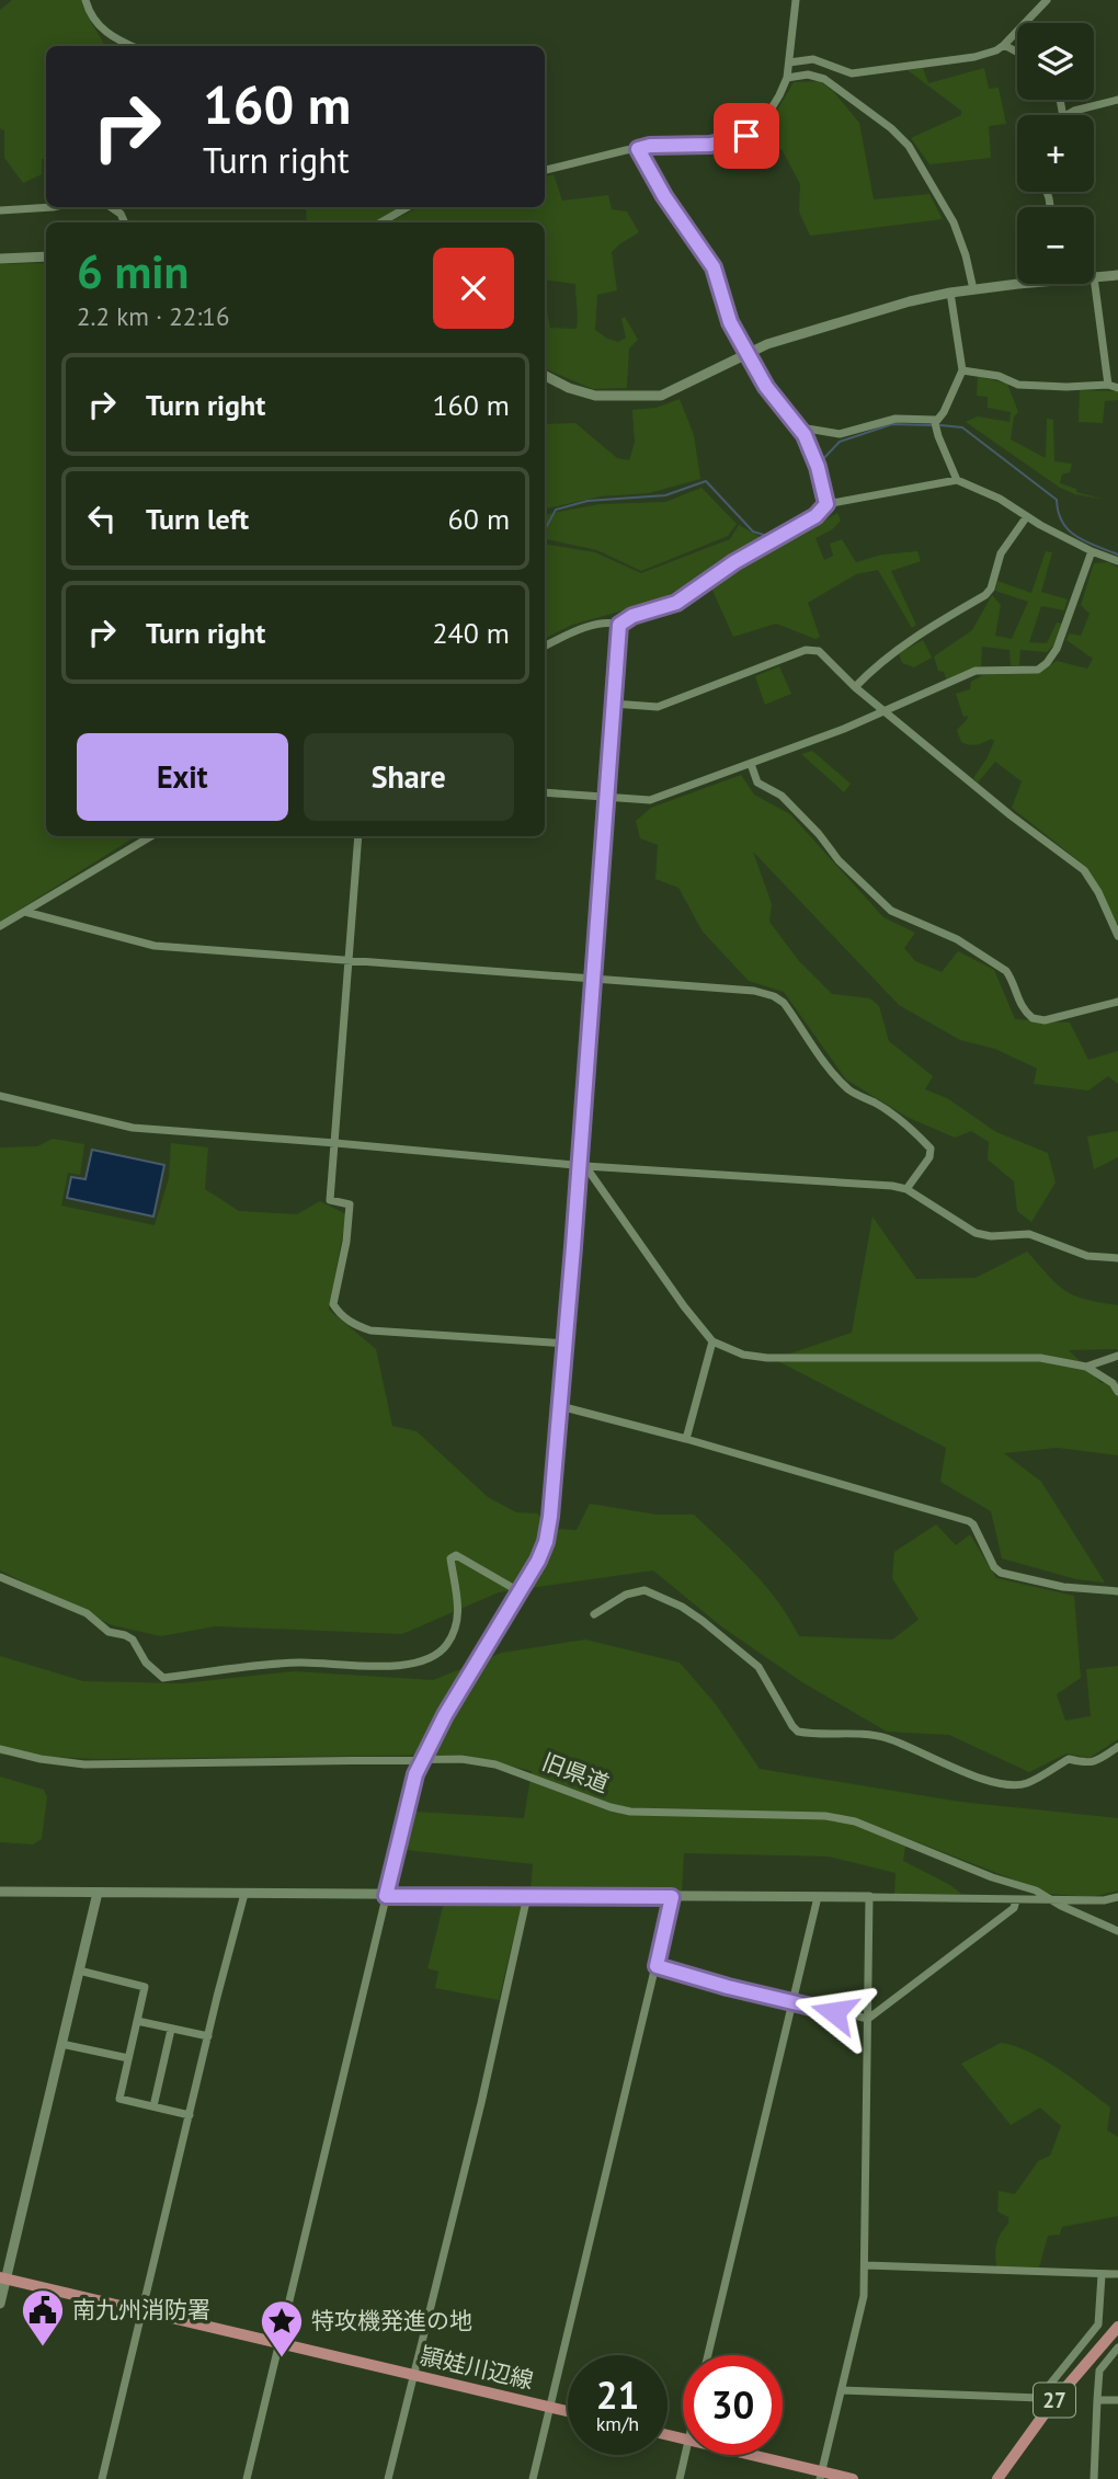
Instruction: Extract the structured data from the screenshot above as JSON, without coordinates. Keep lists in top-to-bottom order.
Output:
{
  "streets": {
    "main road": ["頴娃川辺線", "27"],
    "street": ["旧県道"]
  },
  "places": {
    "public building": ["南九州消防署"],
    "place": ["特攻機発進の地"]
  },
  "page": {
    "map_buttons": ["+", "−"],
    "turn": ["160 m", "Turn right"],
    "heading": ["6 min", "2.2 km · 22:16"],
    "list": [
      {
        "name": "Turn right",
        "value": "160 m"
      },
      {
        "name": "Turn left",
        "value": "60 m"
      },
      {
        "name": "Turn right",
        "value": "240 m"
      }
    ],
    "buttons": ["Exit", "Share"],
    "speed": "21 km/h",
    "limit": "30"
  }
}
